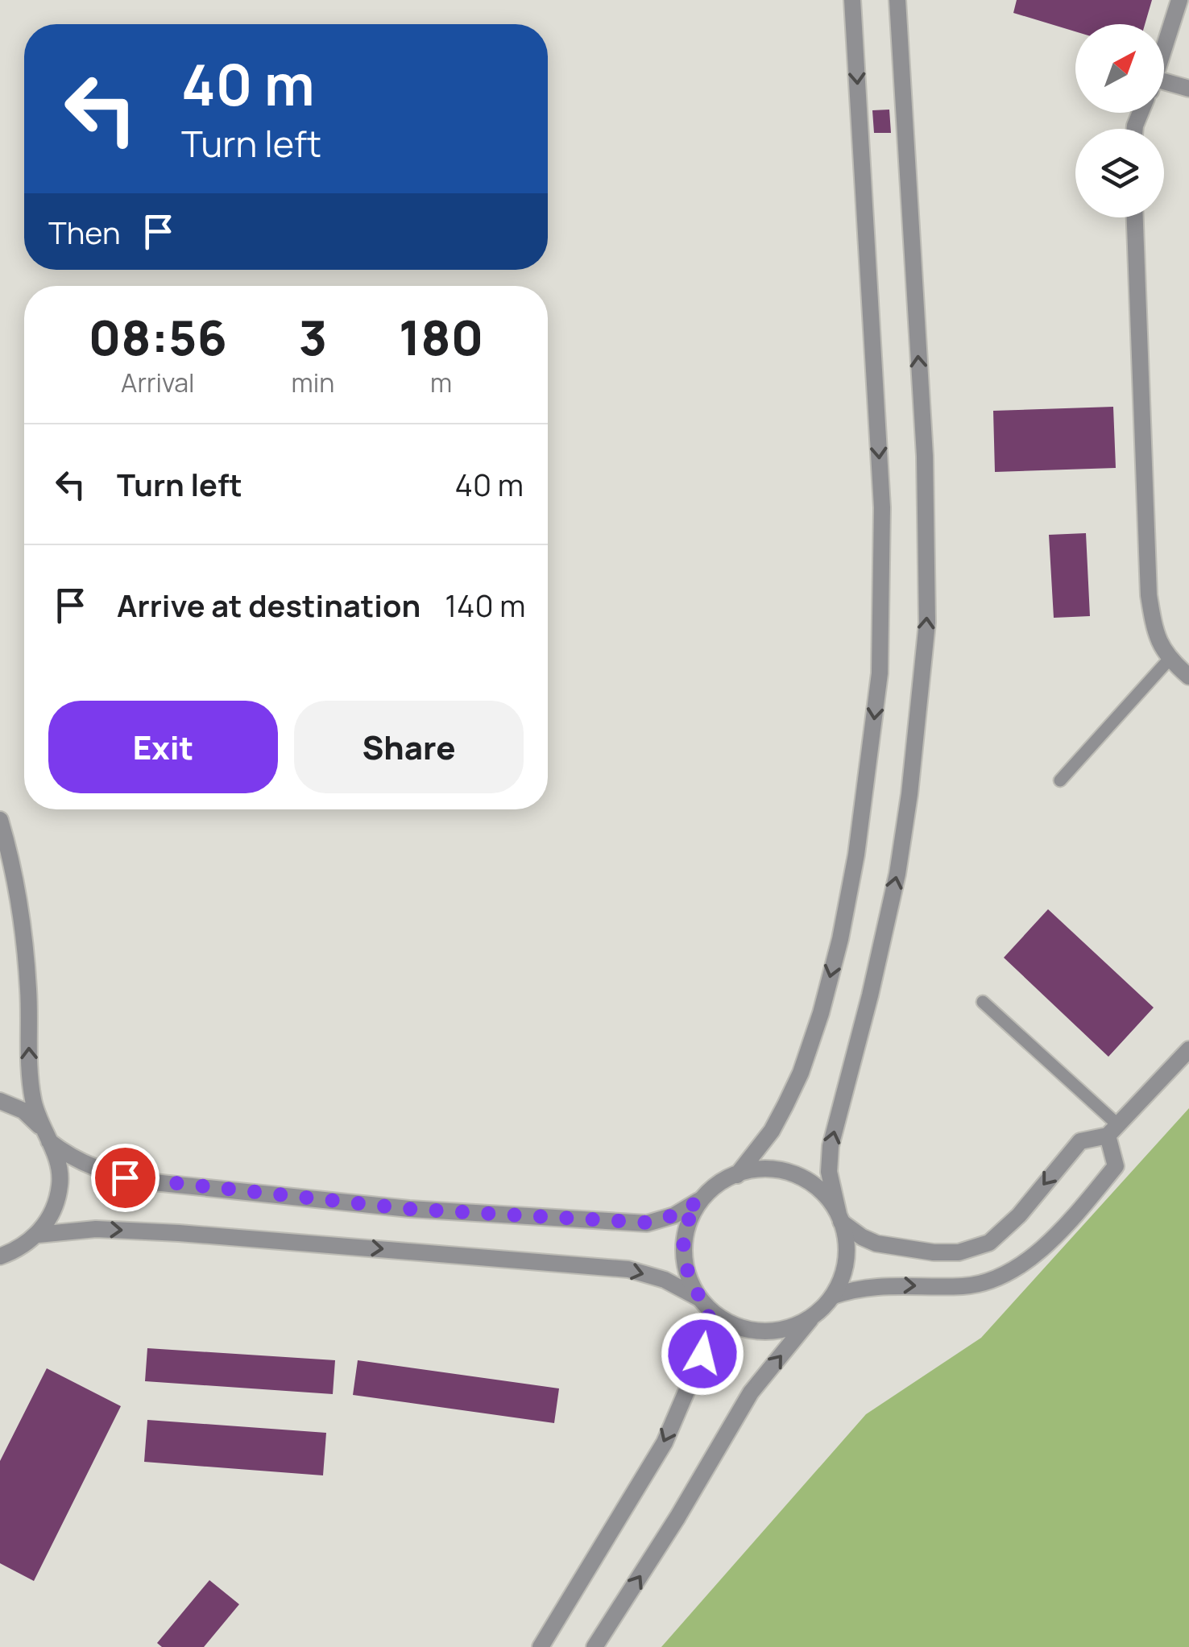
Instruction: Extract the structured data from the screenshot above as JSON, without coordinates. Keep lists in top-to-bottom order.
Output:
{
  "north": "top right",
  "page": {
    "turn": ["40 m", "Turn left"],
    "then": "Then",
    "eta": [
      "08:56",
      "Arrival",
      "3",
      "min",
      "180",
      "m"
    ],
    "list": [
      {
        "name": "Turn left",
        "value": "40 m"
      },
      {
        "name": "Arrive at destination",
        "value": "140 m"
      }
    ],
    "buttons": ["Exit", "Share"]
  }
}
